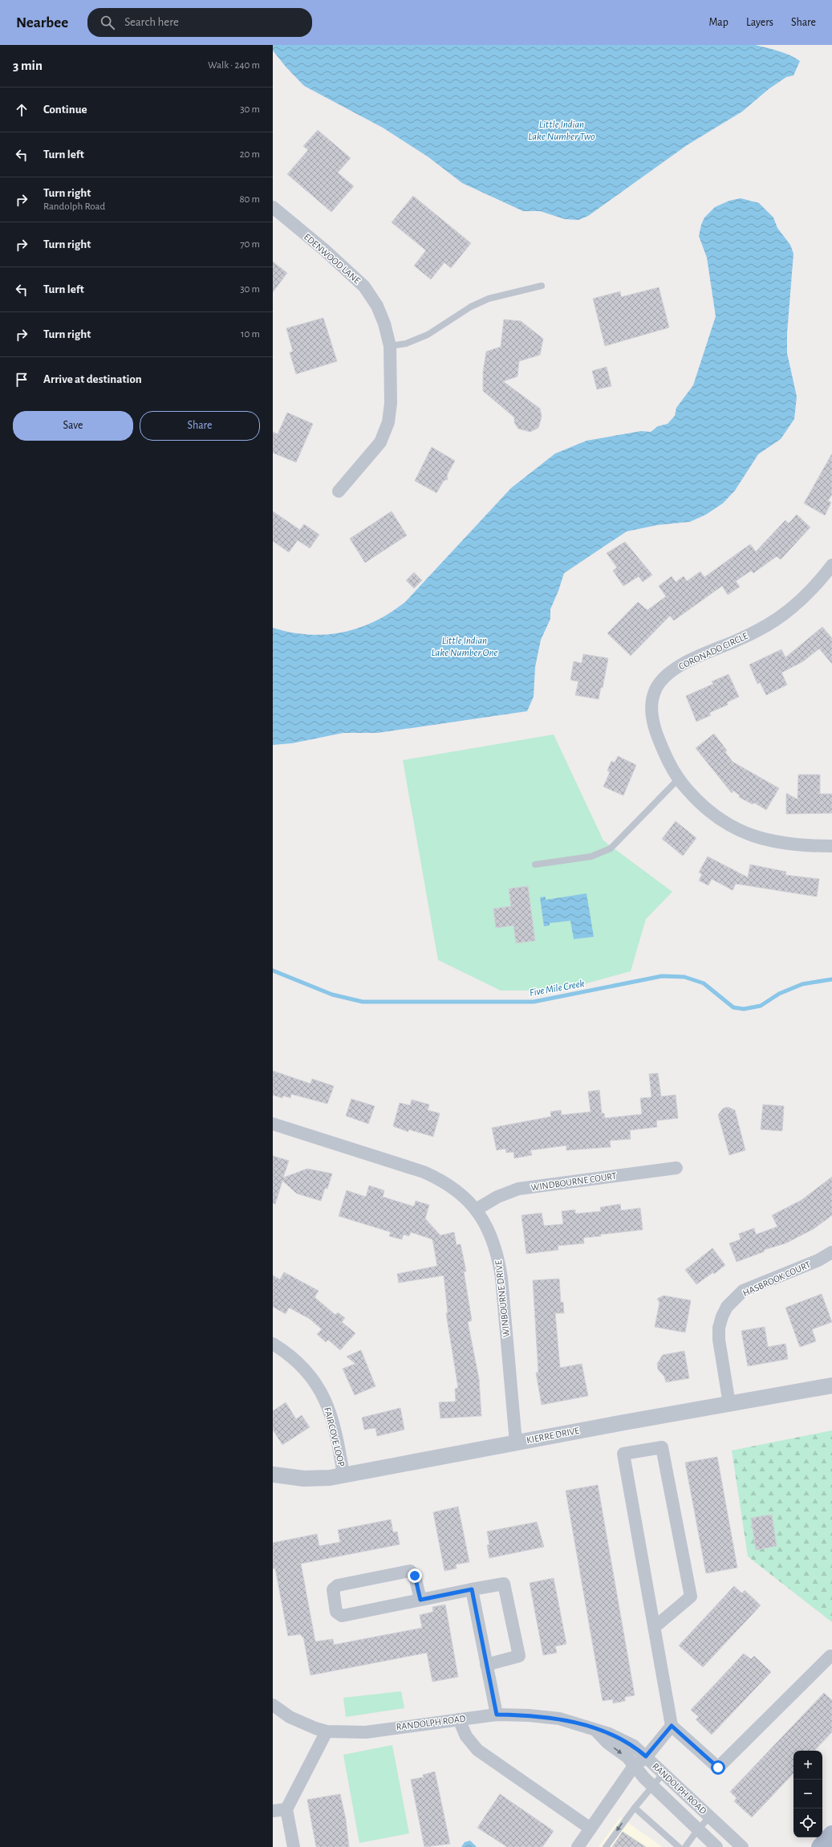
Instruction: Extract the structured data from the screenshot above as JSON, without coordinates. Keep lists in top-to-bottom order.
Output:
{
  "streets": {
    "street": [
      "EDENWOOD LANE",
      "CORONADO CIRCLE",
      "WINDBOURNE COURT",
      "HASBROOK COURT",
      "WINBOURNE DRIVE",
      "KIERRE DRIVE",
      "FAIRCOVE LOOP",
      "RANDOLPH ROAD"
    ]
  },
  "crossings": [
    ["WINDBOURNE COURT", "WINBOURNE DRIVE"],
    ["HASBROOK COURT", "KIERRE DRIVE"],
    ["WINBOURNE DRIVE", "KIERRE DRIVE"],
    ["KIERRE DRIVE", "FAIRCOVE LOOP"]
  ],
  "water": ["Little Indian Lake Number Two", "Little Indian Lake Number One", "Five Mile Creek"],
  "page": {
    "header": "Nearbee",
    "search": "Search here",
    "nav": ["Map", "Layers", "Share"],
    "heading": ["3 min", "Walk · 240 m"],
    "list": [
      ["Continue", "30 m"],
      ["Turn left", "20 m"],
      ["Turn right", "Randolph Road", "80 m"],
      ["Turn right", "70 m"],
      ["Turn left", "30 m"],
      ["Turn right", "10 m"],
      "Arrive at destination"
    ],
    "buttons": ["Save", "Share"],
    "map_buttons": ["+", "−"]
  }
}
